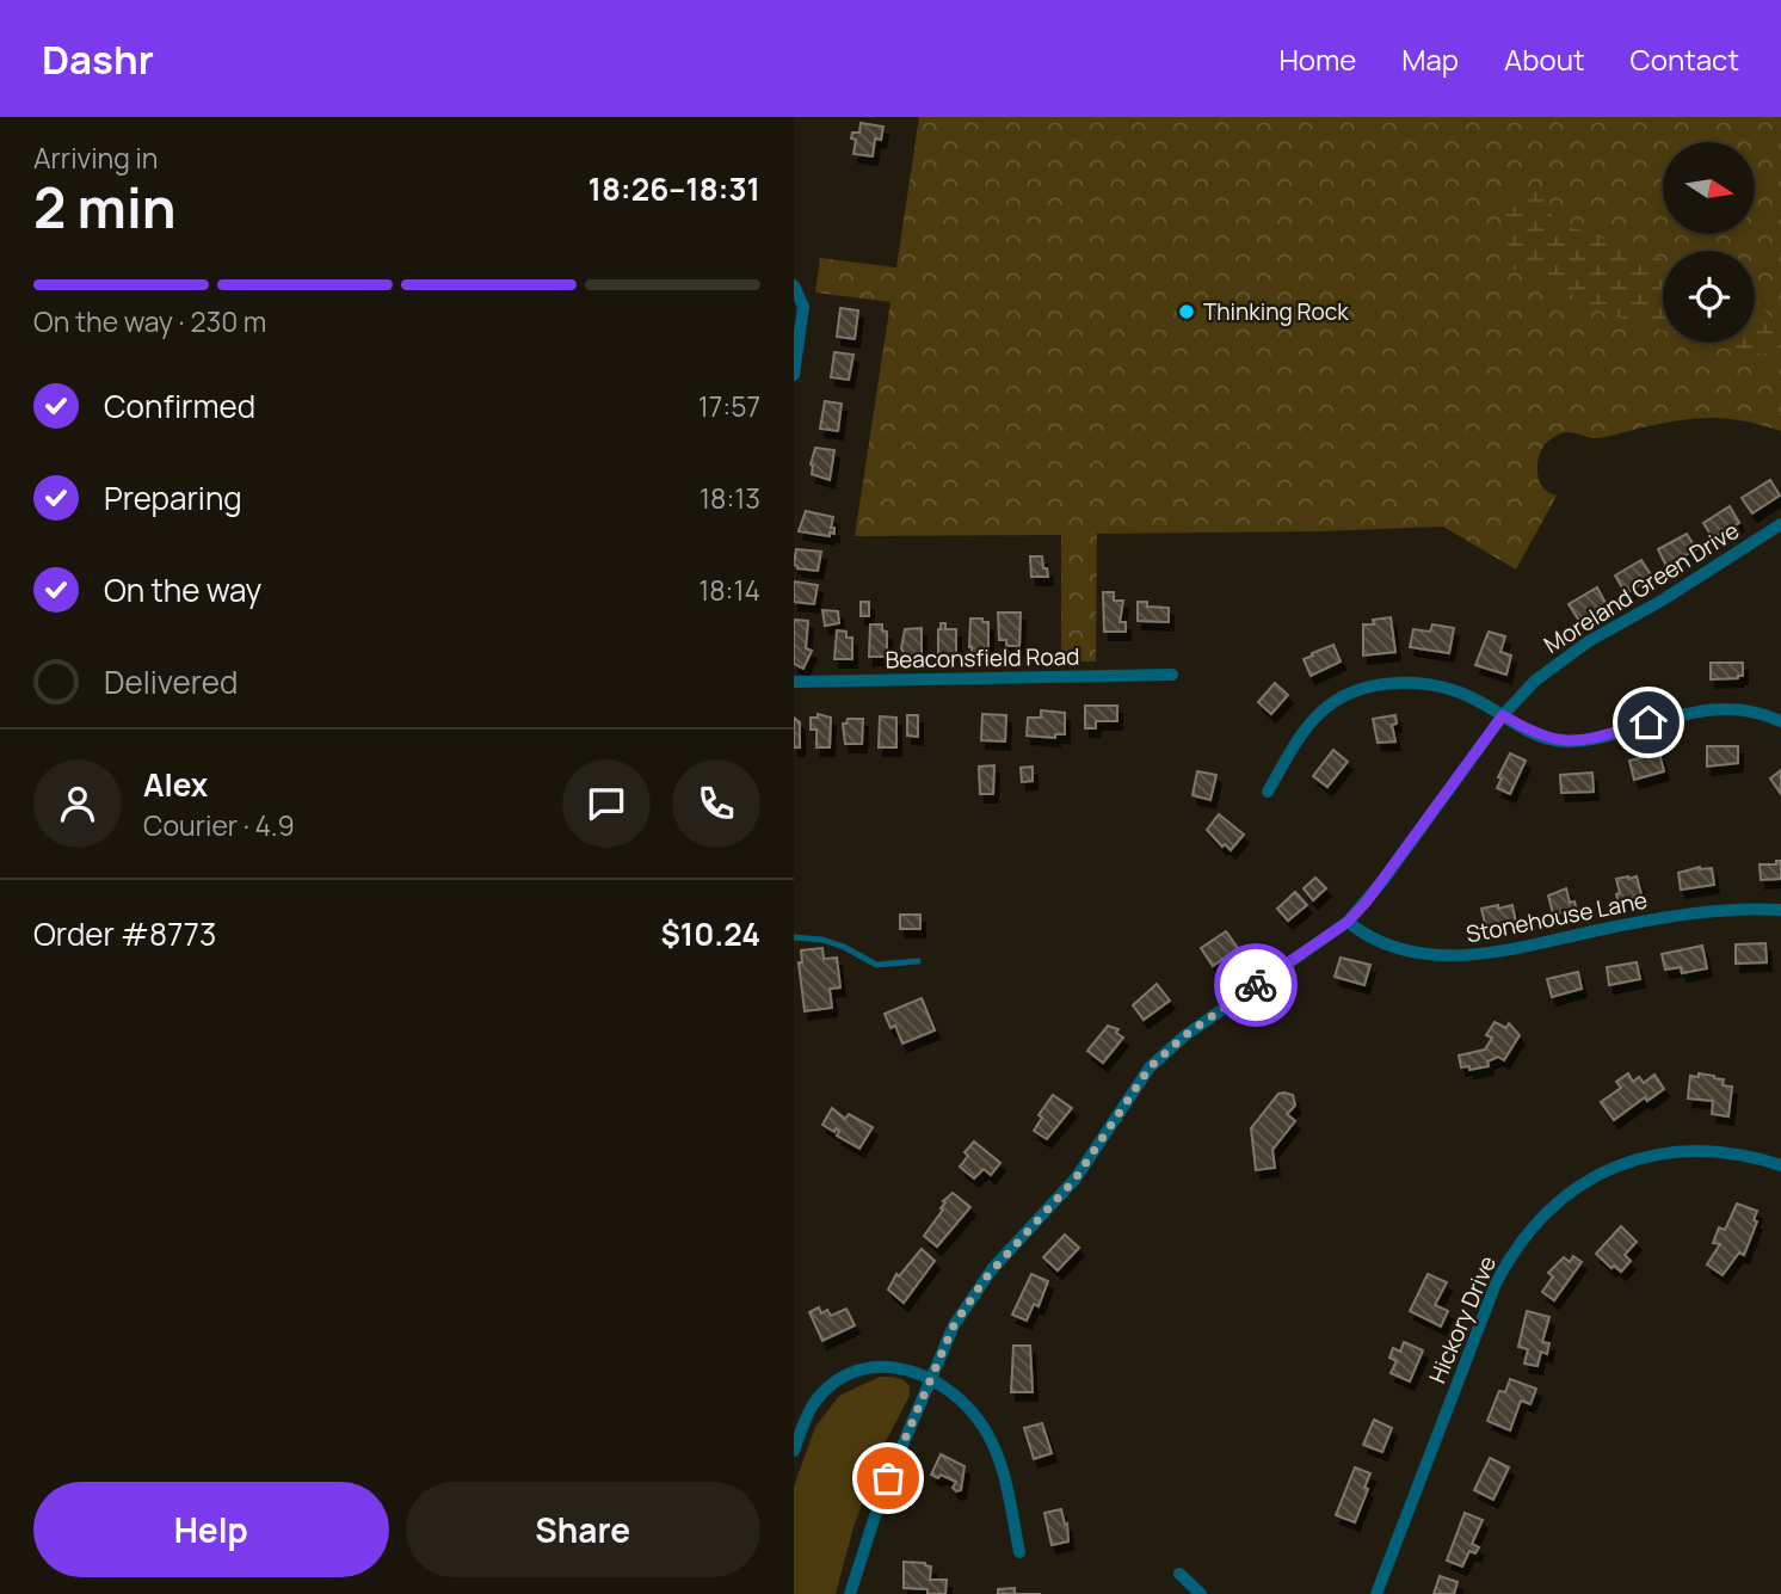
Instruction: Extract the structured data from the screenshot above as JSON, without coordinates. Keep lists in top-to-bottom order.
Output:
{
  "streets": {
    "street": [
      "Moreland Green Drive",
      "Beaconsfield Road",
      "Stonehouse Lane",
      "Hickory Drive"
    ]
  },
  "crossings": [
    ["Moreland Green Drive", "Stonehouse Lane"]
  ],
  "places": ["Thinking Rock"],
  "north": "right",
  "page": {
    "header": "Dashr",
    "nav": [
      "Home",
      "Map",
      "About",
      "Contact"
    ],
    "heading": ["2 min", "Arriving in", "18:26–18:31"],
    "panel": [
      "Alex",
      "Courier · 4.9",
      "Order #8773",
      "$10.24"
    ],
    "bar": "On the way · 230 m",
    "list": [
      ["Confirmed", "17:57"],
      ["Preparing", "18:13"],
      ["On the way", "18:14"],
      "Delivered"
    ],
    "buttons": ["Help", "Share"]
  }
}
